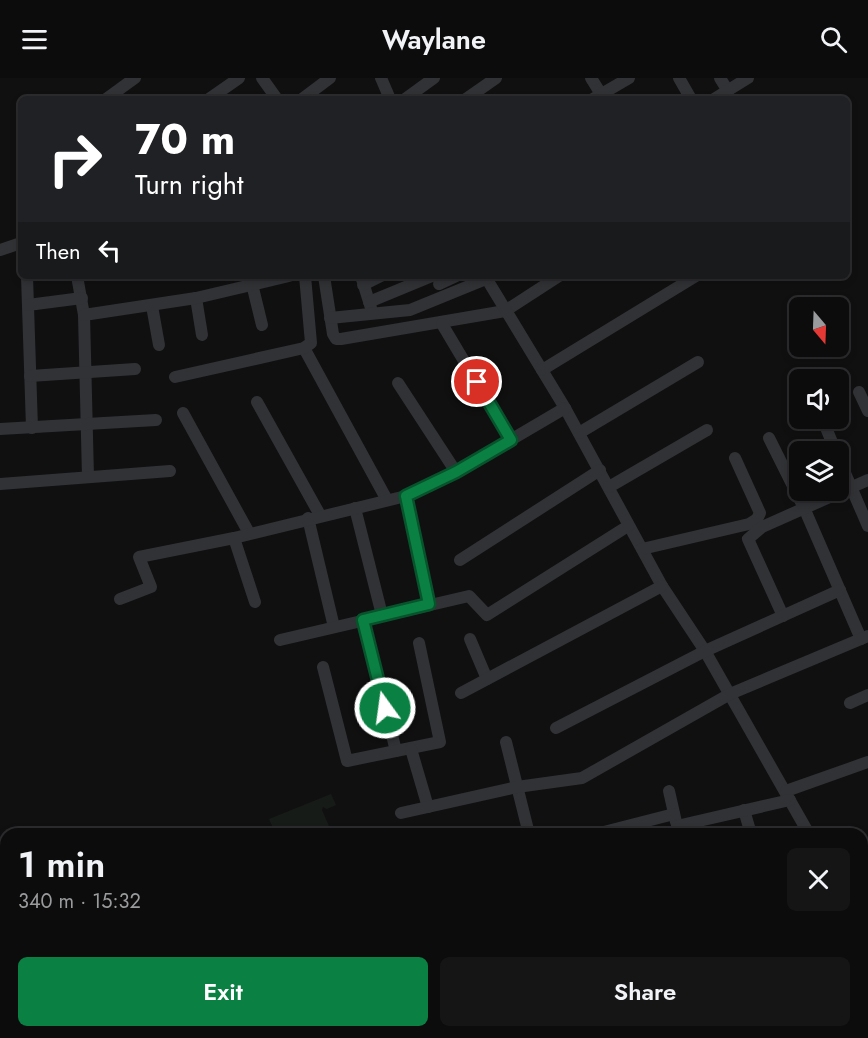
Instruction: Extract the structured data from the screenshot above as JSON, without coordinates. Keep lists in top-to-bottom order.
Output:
{
  "north": "bottom",
  "page": {
    "header": "Waylane",
    "turn": ["70 m", "Turn right"],
    "then": "Then",
    "heading": ["1 min", "340 m · 15:32"],
    "buttons": ["Exit", "Share"]
  }
}
